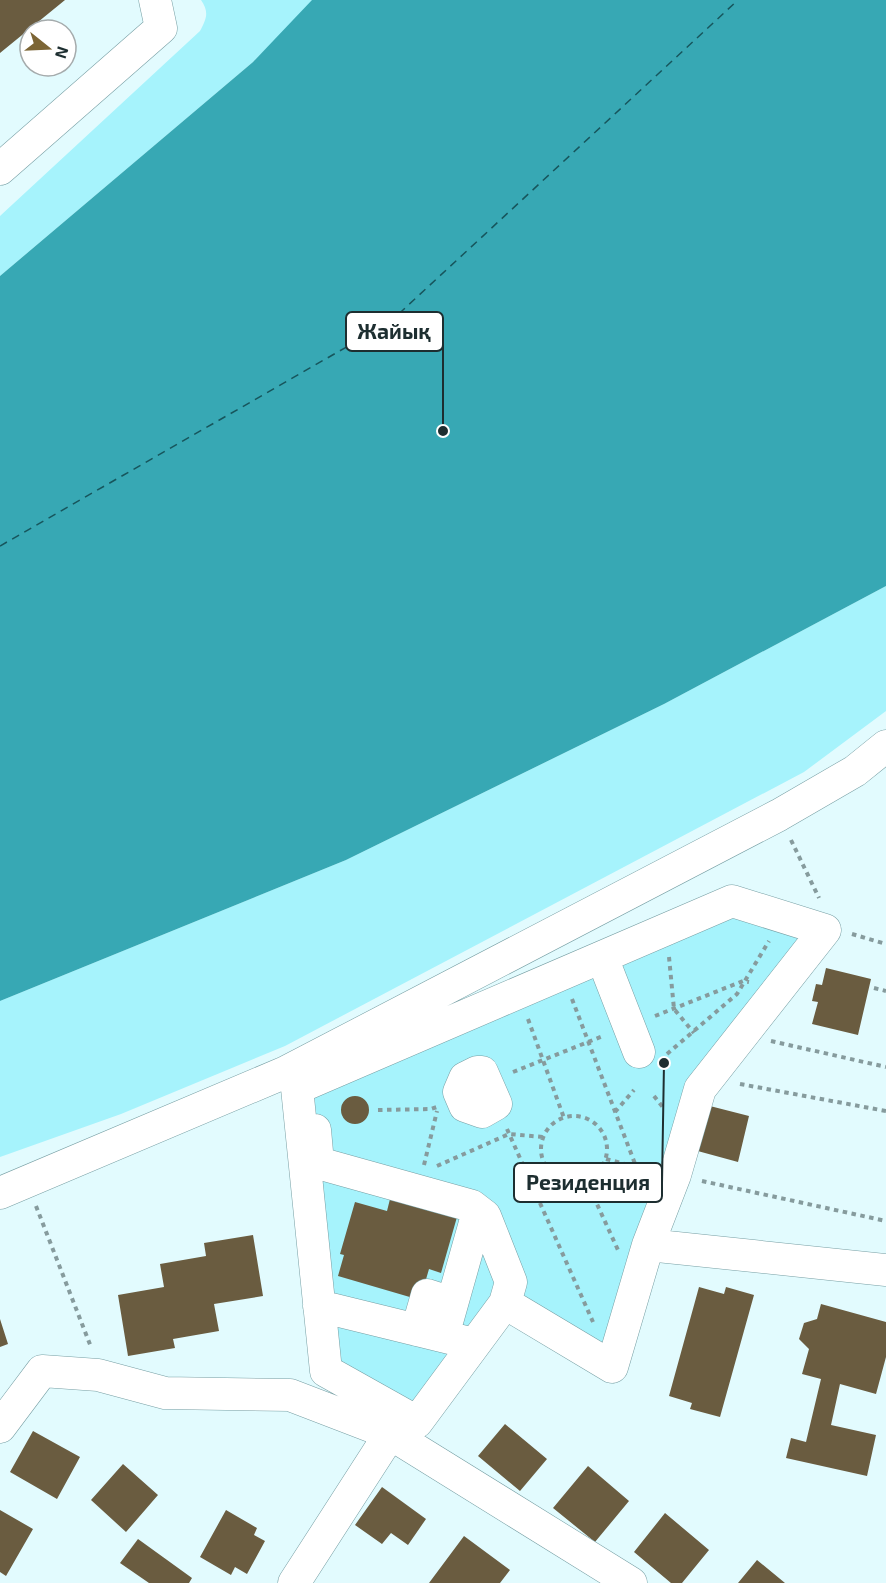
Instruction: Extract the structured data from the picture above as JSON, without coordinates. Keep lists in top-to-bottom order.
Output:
{
  "places": ["Жайық", "Резиденция"],
  "north": "right"
}
